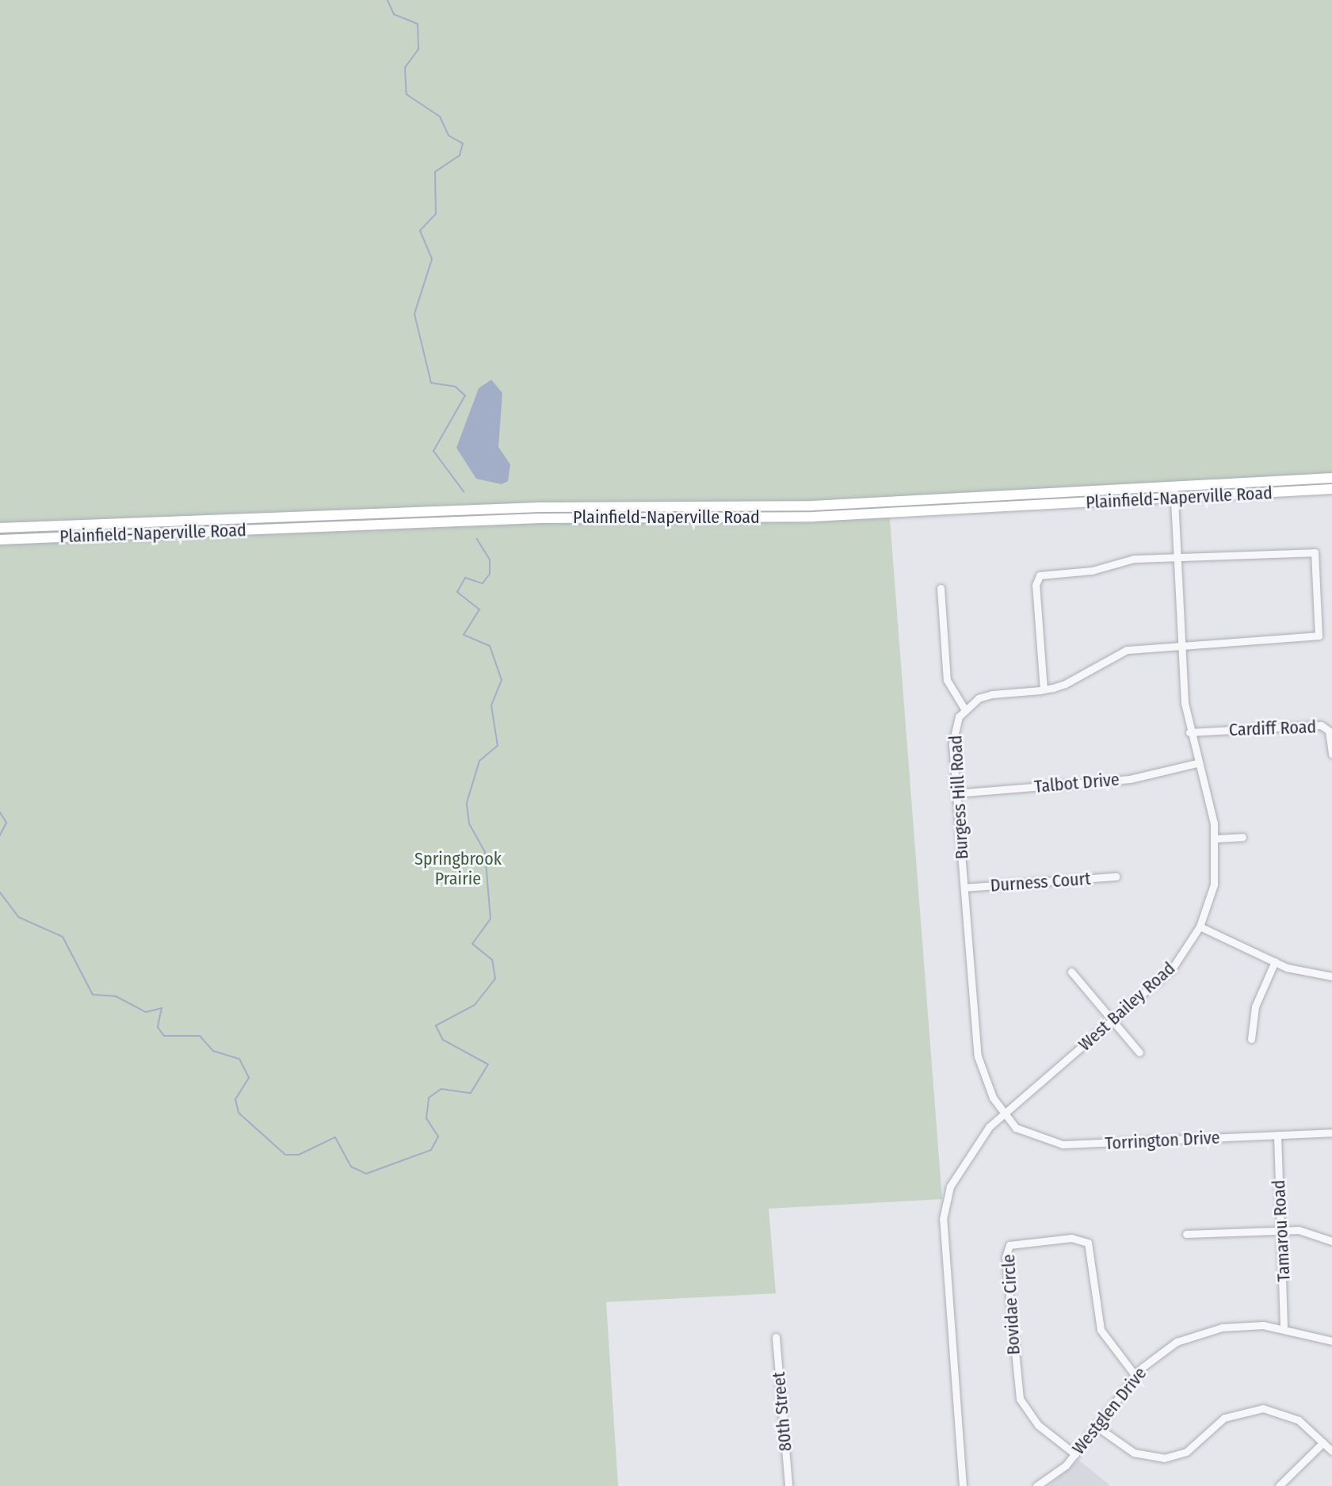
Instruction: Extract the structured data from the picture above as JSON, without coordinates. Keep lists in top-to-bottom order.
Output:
{
  "streets": {
    "main road": ["Plainfield-Naperville Road"],
    "street": [
      "Cardiff Road",
      "Talbot Drive",
      "Burgess Hill Road",
      "Durness Court",
      "West Bailey Road",
      "Torrington Drive",
      "Tamarou Road",
      "Bovidae Circle",
      "Westglen Drive",
      "80th Street"
    ]
  },
  "crossings": [
    ["Plainfield-Naperville Road", "West Bailey Road"],
    ["Cardiff Road", "West Bailey Road"],
    ["Talbot Drive", "Burgess Hill Road"],
    ["Talbot Drive", "West Bailey Road"],
    ["Burgess Hill Road", "Durness Court"],
    ["Burgess Hill Road", "West Bailey Road"],
    ["Burgess Hill Road", "Torrington Drive"],
    ["West Bailey Road", "Torrington Drive"],
    ["Torrington Drive", "Tamarou Road"],
    ["Tamarou Road", "Westglen Drive"],
    ["Bovidae Circle", "Westglen Drive"]
  ],
  "parks": ["Springbrook Prairie"]
}
